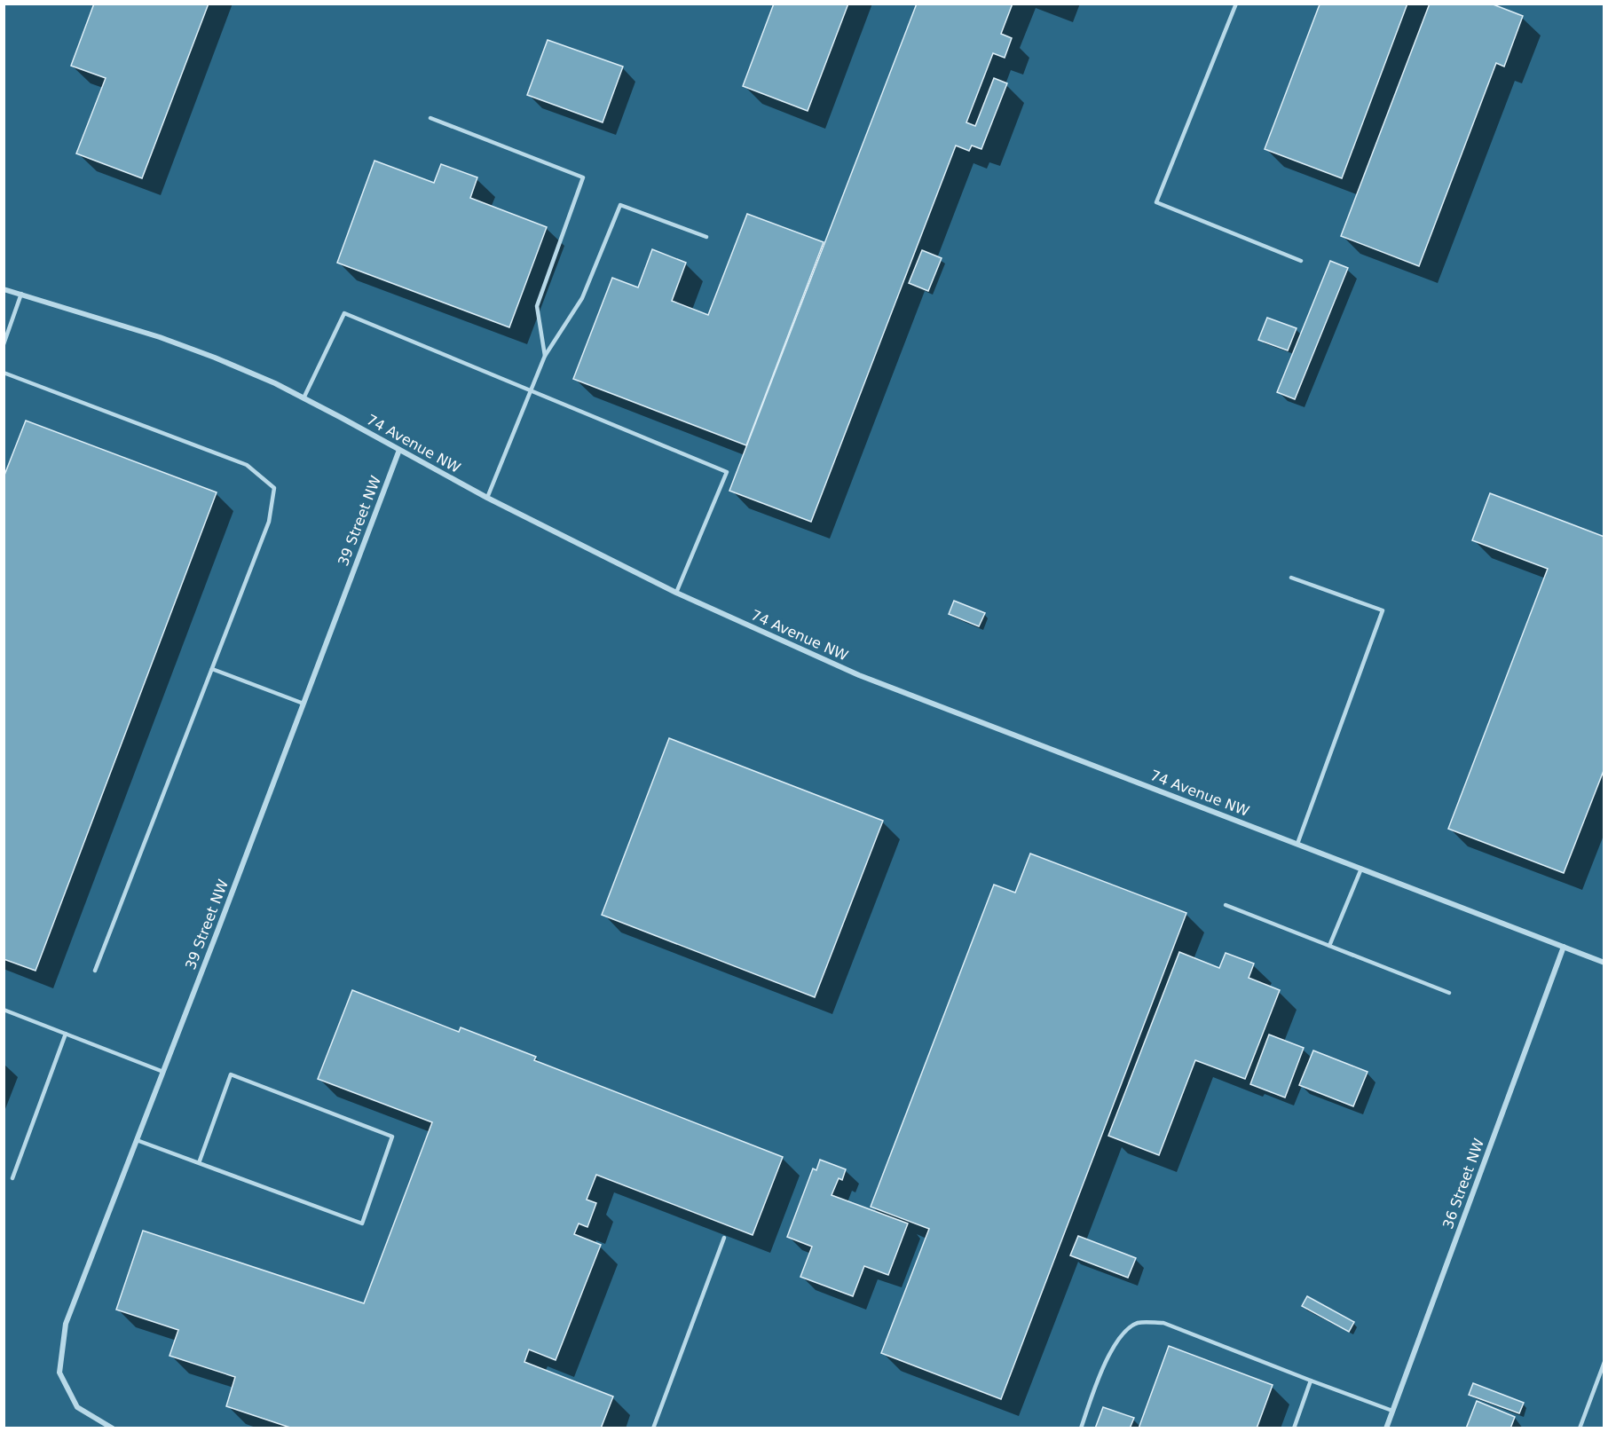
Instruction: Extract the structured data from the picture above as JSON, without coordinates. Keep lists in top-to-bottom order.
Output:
{
  "streets": {
    "street": ["74 Avenue NW", "39 Street NW", "36 Street NW"]
  },
  "crossings": [
    ["74 Avenue NW", "39 Street NW"],
    ["74 Avenue NW", "36 Street NW"]
  ]
}
